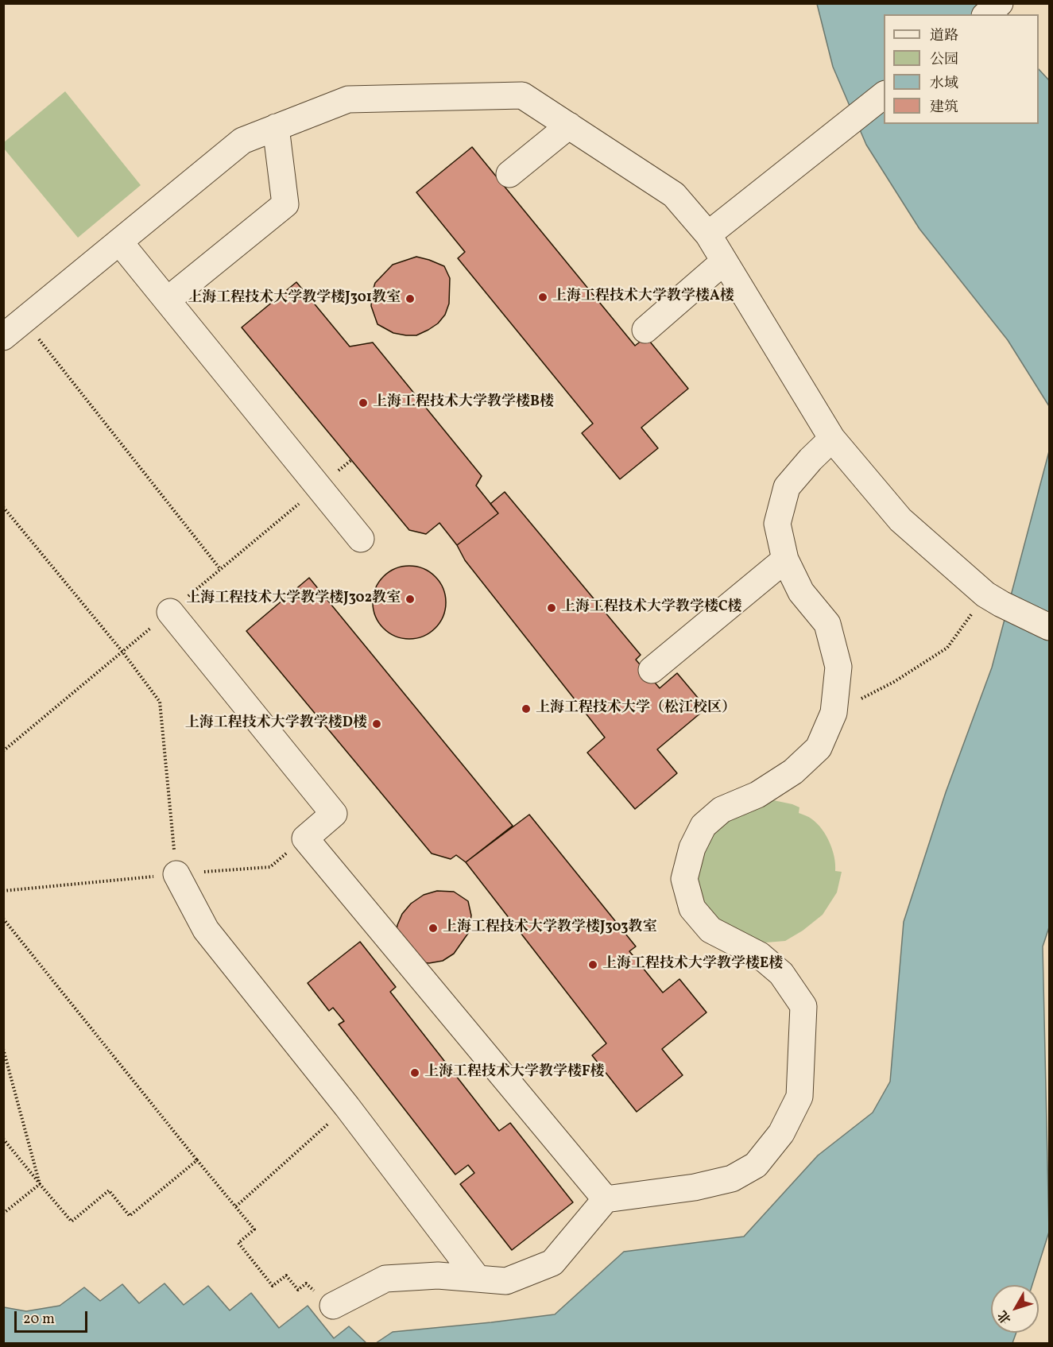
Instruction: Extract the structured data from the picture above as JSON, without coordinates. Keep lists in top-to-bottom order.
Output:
{
  "places": [
    "上海工程技术大学教学楼A楼",
    "上海工程技术大学教学楼J301教室",
    "上海工程技术大学教学楼B楼",
    "上海工程技术大学教学楼J302教室",
    "上海工程技术大学教学楼C楼",
    "上海工程技术大学（松江校区）",
    "上海工程技术大学教学楼D楼",
    "上海工程技术大学教学楼J303教室",
    "上海工程技术大学教学楼E楼",
    "上海工程技术大学教学楼F楼"
  ],
  "legend": [
    "道路",
    "公园",
    "水域",
    "建筑"
  ],
  "scale_bar": "20 m",
  "north": "bottom left"
}
